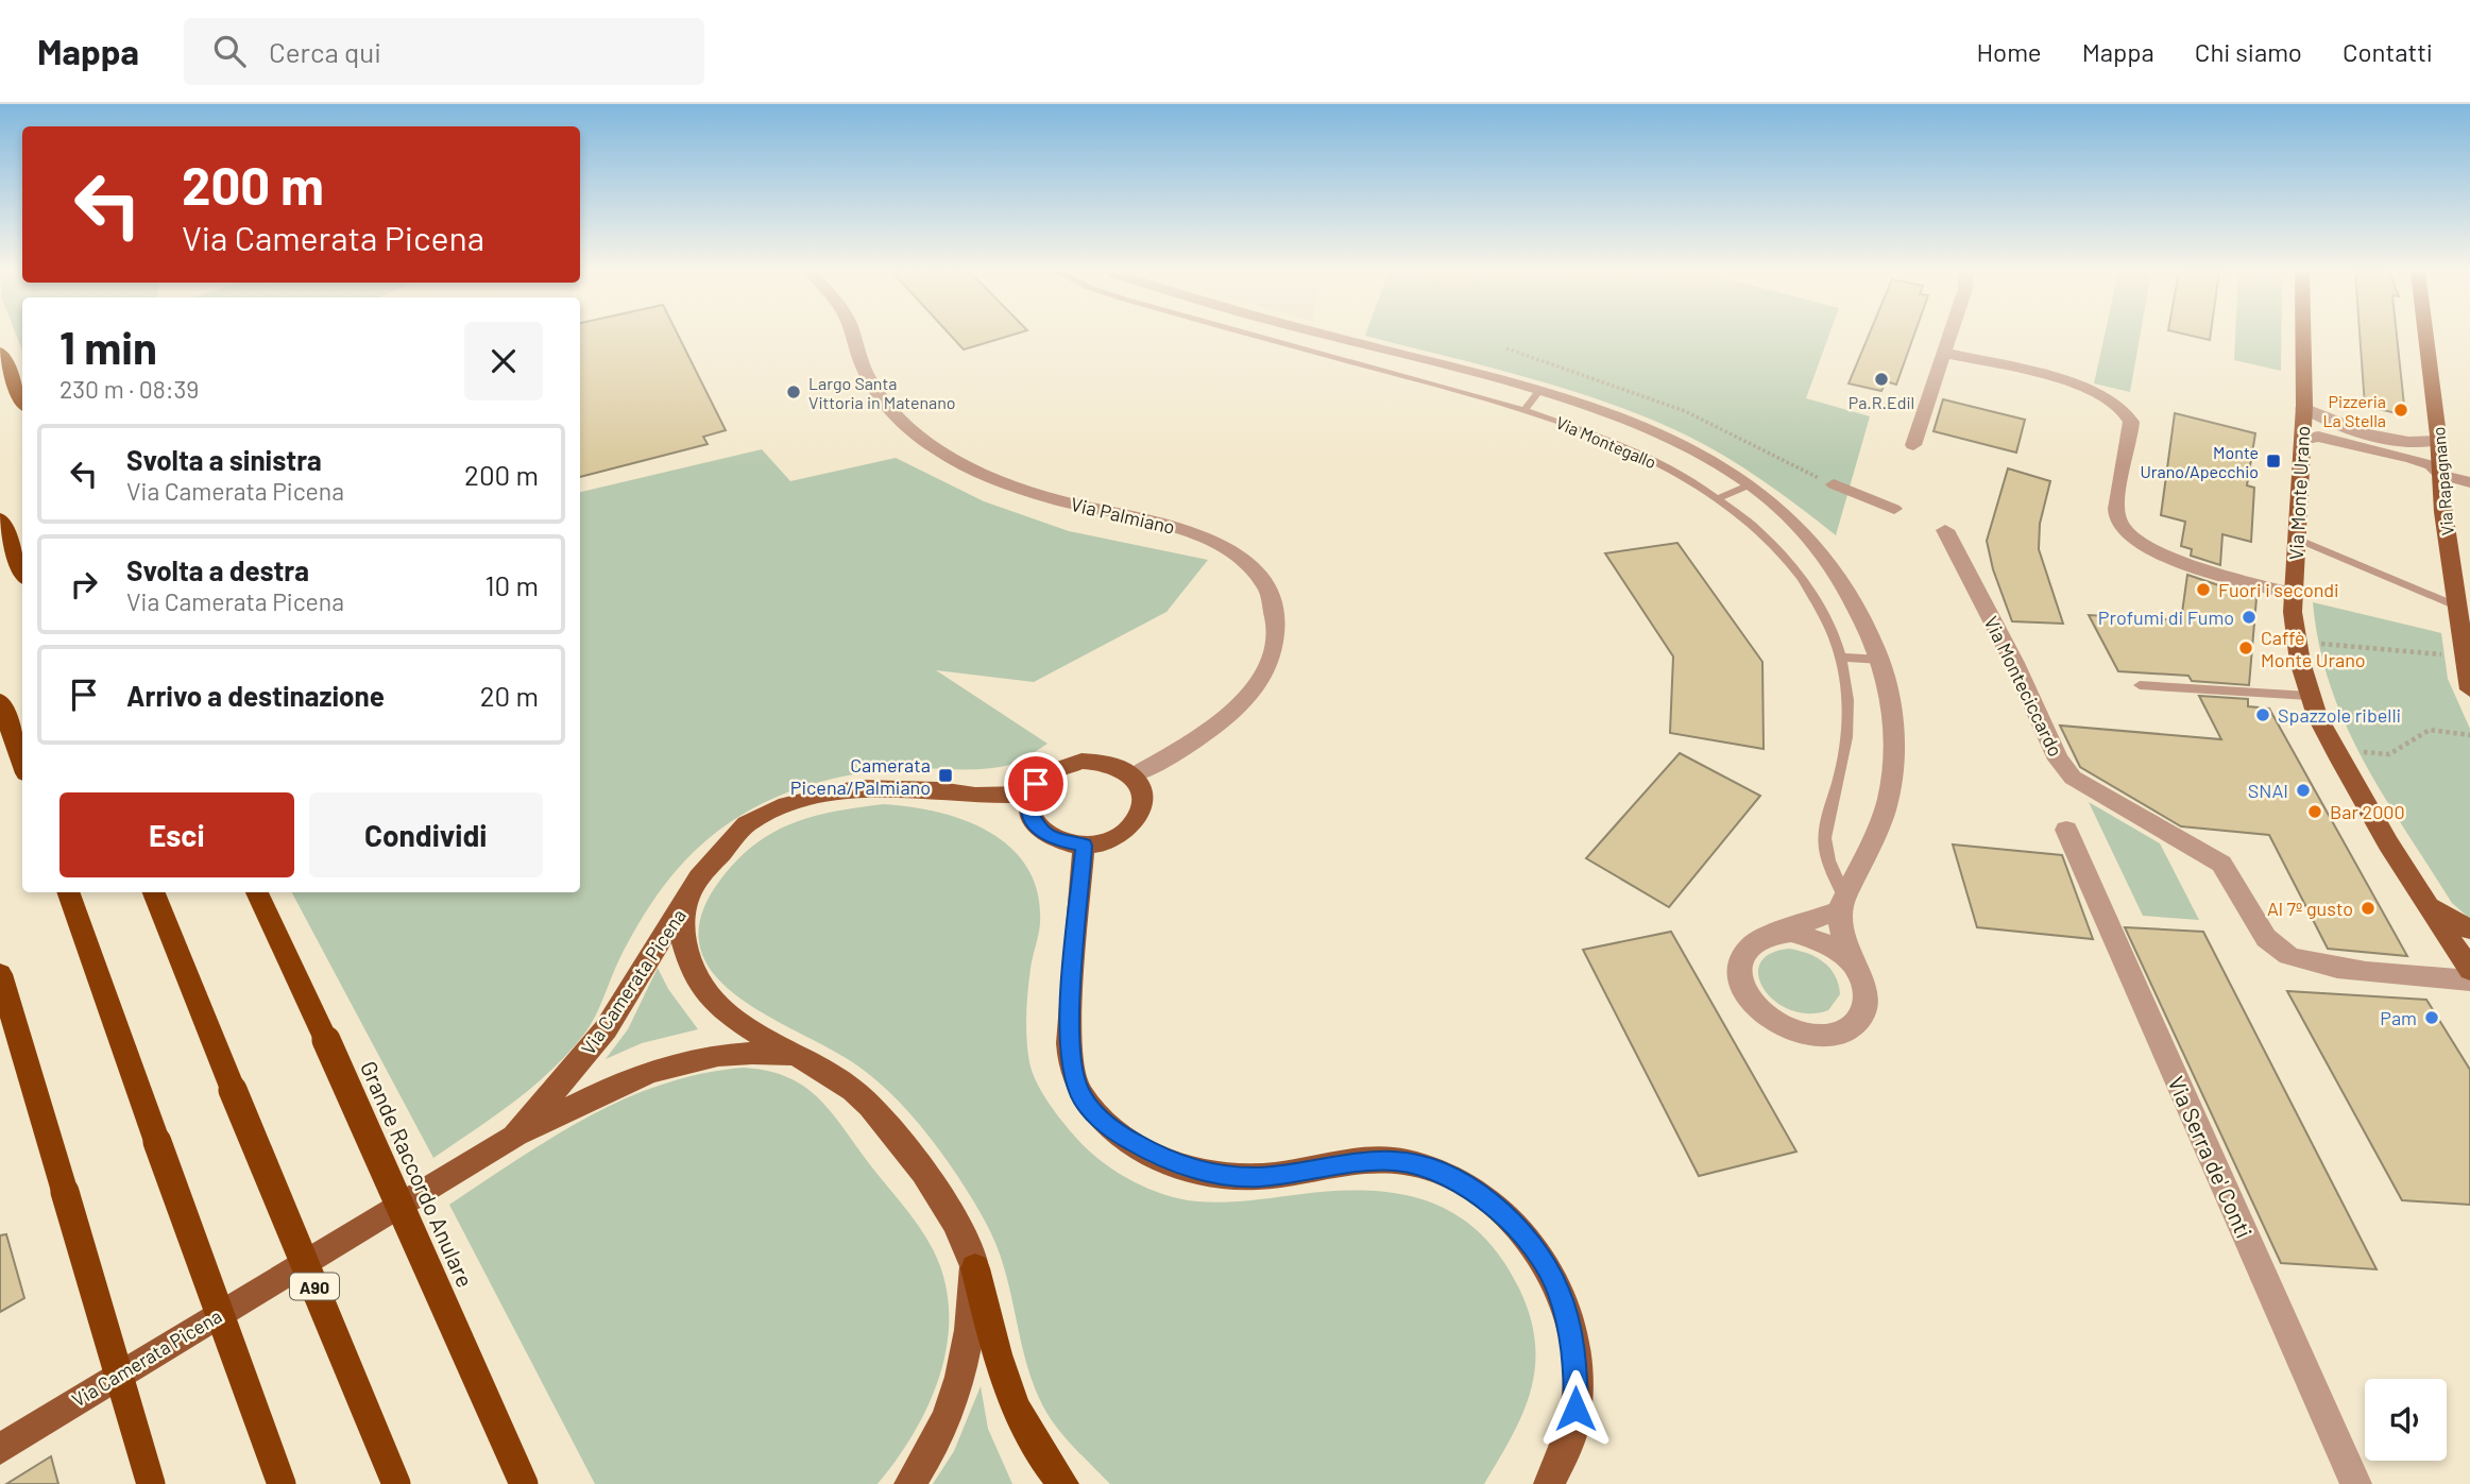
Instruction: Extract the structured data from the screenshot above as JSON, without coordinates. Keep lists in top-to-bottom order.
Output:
{
  "streets": {
    "highway": ["Grande Raccordo Anulare", "A90"],
    "main road": ["Via Rapagnano", "Via Monte Urano", "Via Camerata Picena"],
    "street": [
      "Via Montegallo",
      "Via Palmiano",
      "Via Monteciccardo",
      "Via Serra de' Conti"
    ]
  },
  "crossings": [
    ["Via Palmiano", "Via Camerata Picena"]
  ],
  "places": {
    "other": [
      "Pa.R.Edil",
      "Largo Santa Vittoria in Matenano",
      "Pizzeria La Stella",
      "Fuori i secondi",
      "Profumi di Fumo",
      "Caffè Monte Urano",
      "Spazzole ribelli",
      "SNAI",
      "Bar 2000",
      "Al 7º gusto",
      "Pam"
    ],
    "transit": ["Monte Urano/Apecchio", "Camerata Picena/Palmiano"]
  },
  "page": {
    "header": "Mappa",
    "search": "Cerca qui",
    "nav": [
      "Home",
      "Mappa",
      "Chi siamo",
      "Contatti"
    ],
    "turn": ["200 m", "Via Camerata Picena"],
    "heading": ["1 min", "230 m · 08:39"],
    "list": [
      {
        "name": "Svolta a sinistra",
        "note": "Via Camerata Picena",
        "value": "200 m"
      },
      {
        "name": "Svolta a destra",
        "note": "Via Camerata Picena",
        "value": "10 m"
      },
      {
        "name": "Arrivo a destinazione",
        "value": "20 m"
      }
    ],
    "buttons": ["Esci", "Condividi"]
  }
}
